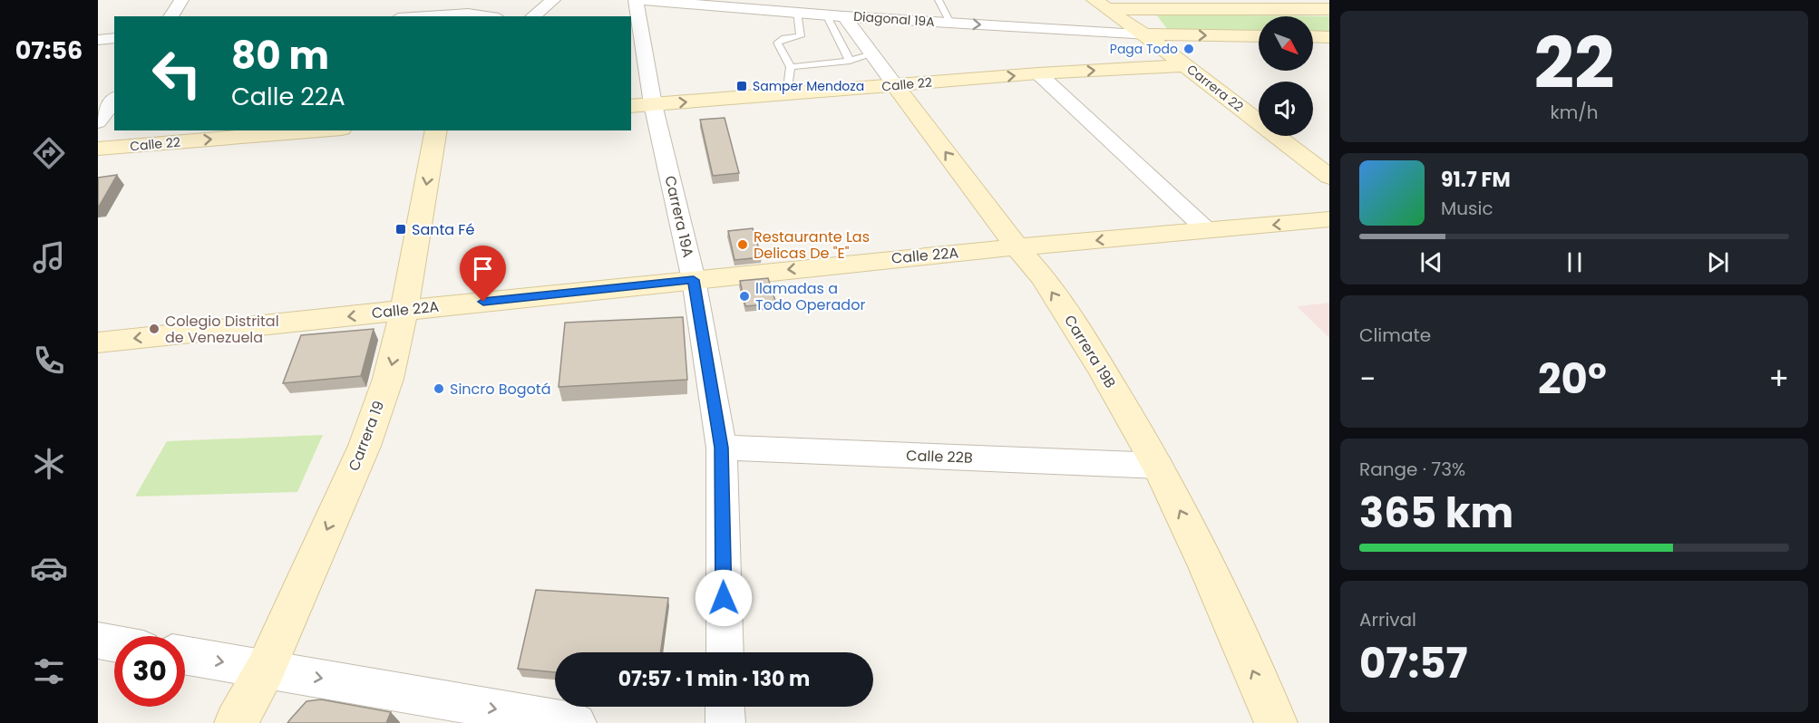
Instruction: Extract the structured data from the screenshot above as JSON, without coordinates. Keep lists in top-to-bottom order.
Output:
{
  "streets": {
    "street": [
      "Diagonal 19A",
      "Calle 22",
      "Carrera 22",
      "Carrera 19A",
      "Calle 22A",
      "Carrera 19B",
      "Carrera 19",
      "Calle 22B"
    ]
  },
  "crossings": [
    ["Diagonal 19A", "Carrera 22"],
    ["Diagonal 19A", "Carrera 19A"],
    ["Diagonal 19A", "Carrera 19B"],
    ["Calle 22", "Carrera 22"],
    ["Calle 22", "Carrera 19A"],
    ["Calle 22", "Carrera 19B"],
    ["Carrera 19A", "Calle 22A"],
    ["Carrera 19A", "Calle 22B"],
    ["Calle 22A", "Carrera 19B"],
    ["Calle 22A", "Carrera 19"],
    ["Carrera 19B", "Calle 22B"]
  ],
  "one_way": ["Diagonal 19A", "Calle 22", "Carrera 19"],
  "places": {
    "other": [
      "Paga Todo",
      "Restaurante Las Delicas De \"E\"",
      "llamadas a Todo Operador",
      "Colegio Distrital de Venezuela",
      "Sincro Bogotá"
    ],
    "transit": ["Samper Mendoza", "Santa Fé"]
  },
  "north": "bottom right",
  "page": {
    "tabs": "07:56",
    "tile": [
      ["22", "km/h"],
      "Climate",
      ["Range · 73%", "365 km"],
      ["Arrival", "07:57"]
    ],
    "turn": ["80 m", "Calle 22A"],
    "song": ["91.7 FM", "Music"],
    "heat": ["−", "20°", "+"],
    "limit": "30",
    "trip": "07:57 · 1 min · 130 m"
  }
}
